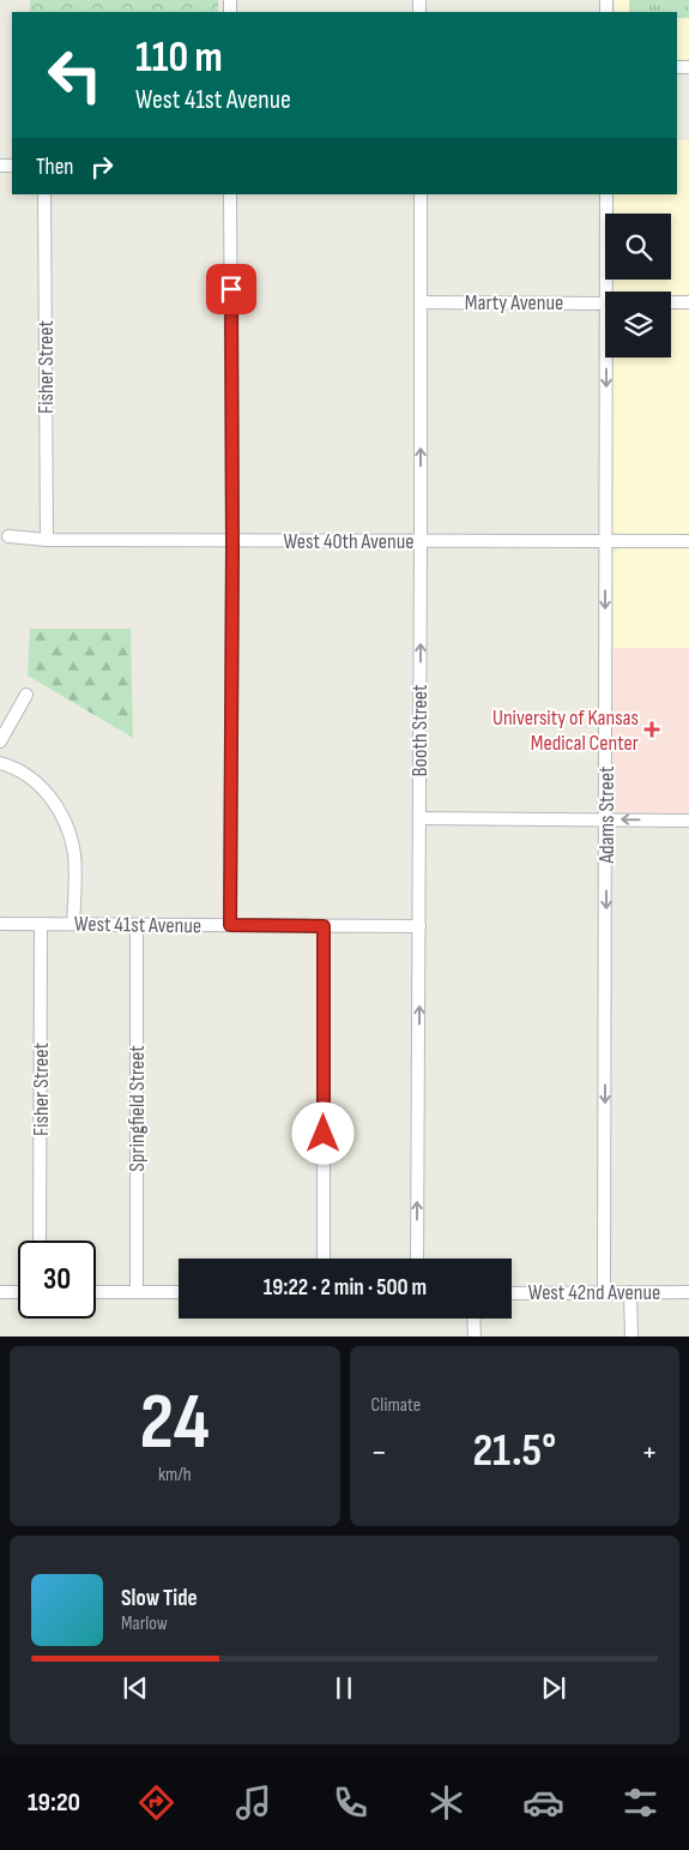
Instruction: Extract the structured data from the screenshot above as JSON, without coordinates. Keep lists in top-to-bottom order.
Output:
{
  "streets": {
    "street": [
      "Marty Avenue",
      "Fisher Street",
      "West 40th Avenue",
      "Booth Street",
      "Adams Street",
      "West 41st Avenue",
      "Springfield Street",
      "West 42nd Avenue"
    ]
  },
  "crossings": [
    ["Marty Avenue", "Booth Street"],
    ["Fisher Street", "West 40th Avenue"],
    ["Fisher Street", "West 41st Avenue"],
    ["West 40th Avenue", "Booth Street"],
    ["West 40th Avenue", "Adams Street"],
    ["Booth Street", "West 41st Avenue"],
    ["Adams Street", "West 42nd Avenue"],
    ["West 41st Avenue", "Springfield Street"]
  ],
  "one_way": ["Adams Street"],
  "places": {
    "health": ["University of Kansas Medical Center"]
  },
  "page": {
    "turn": ["110 m", "West 41st Avenue"],
    "then": "Then",
    "limit": "30",
    "trip": "19:22 · 2 min · 500 m",
    "tile": [
      ["24", "km/h"],
      "Climate"
    ],
    "heat": ["−", "21.5°", "+"],
    "song": ["Slow Tide", "Marlow"],
    "tabs": "19:20"
  }
}
